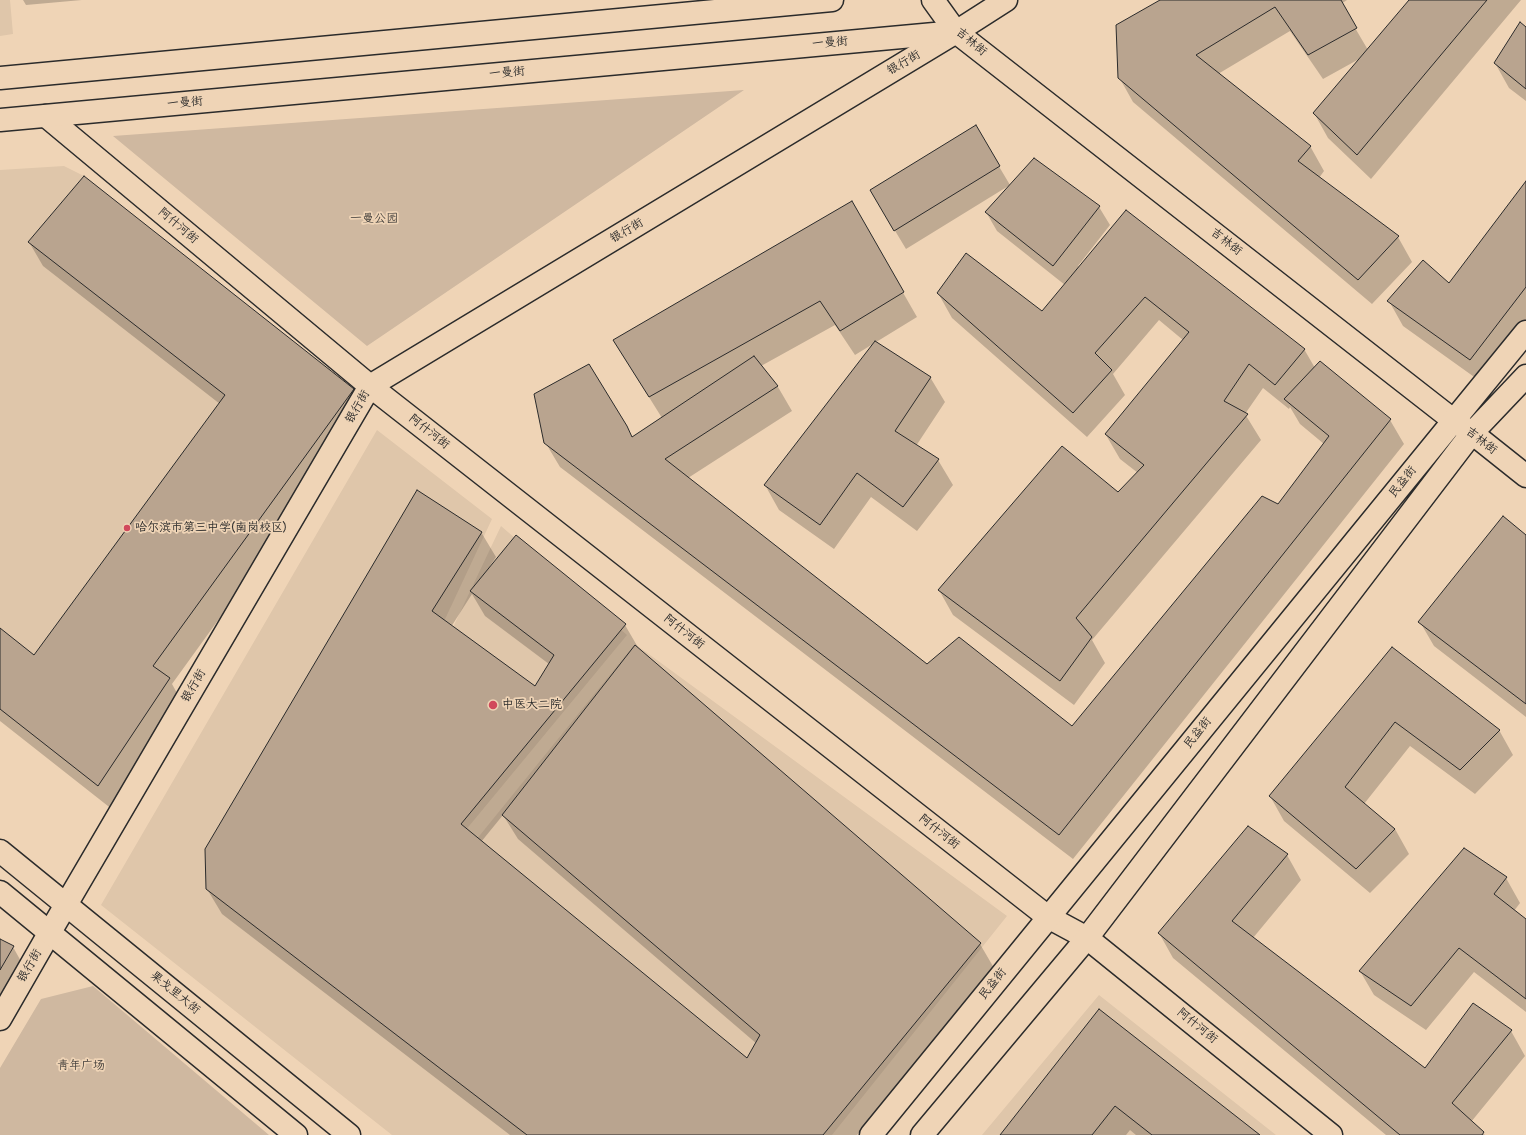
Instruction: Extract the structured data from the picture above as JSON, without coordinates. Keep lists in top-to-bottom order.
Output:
{
  "streets": {
    "main road": [
      "吉林街",
      "一曼街",
      "银行街",
      "阿什河街",
      "民益街",
      "果戈里大街"
    ]
  },
  "crossings": [
    ["吉林街", "一曼街"],
    ["吉林街", "银行街"],
    ["吉林街", "民益街"],
    ["一曼街", "银行街"],
    ["一曼街", "阿什河街"],
    ["银行街", "阿什河街"],
    ["银行街", "果戈里大街"],
    ["阿什河街", "民益街"]
  ],
  "parks": ["一曼公园", "青年广场"],
  "places": ["哈尔滨市第三中学(南岗校区)", "中医大二院"]
}
